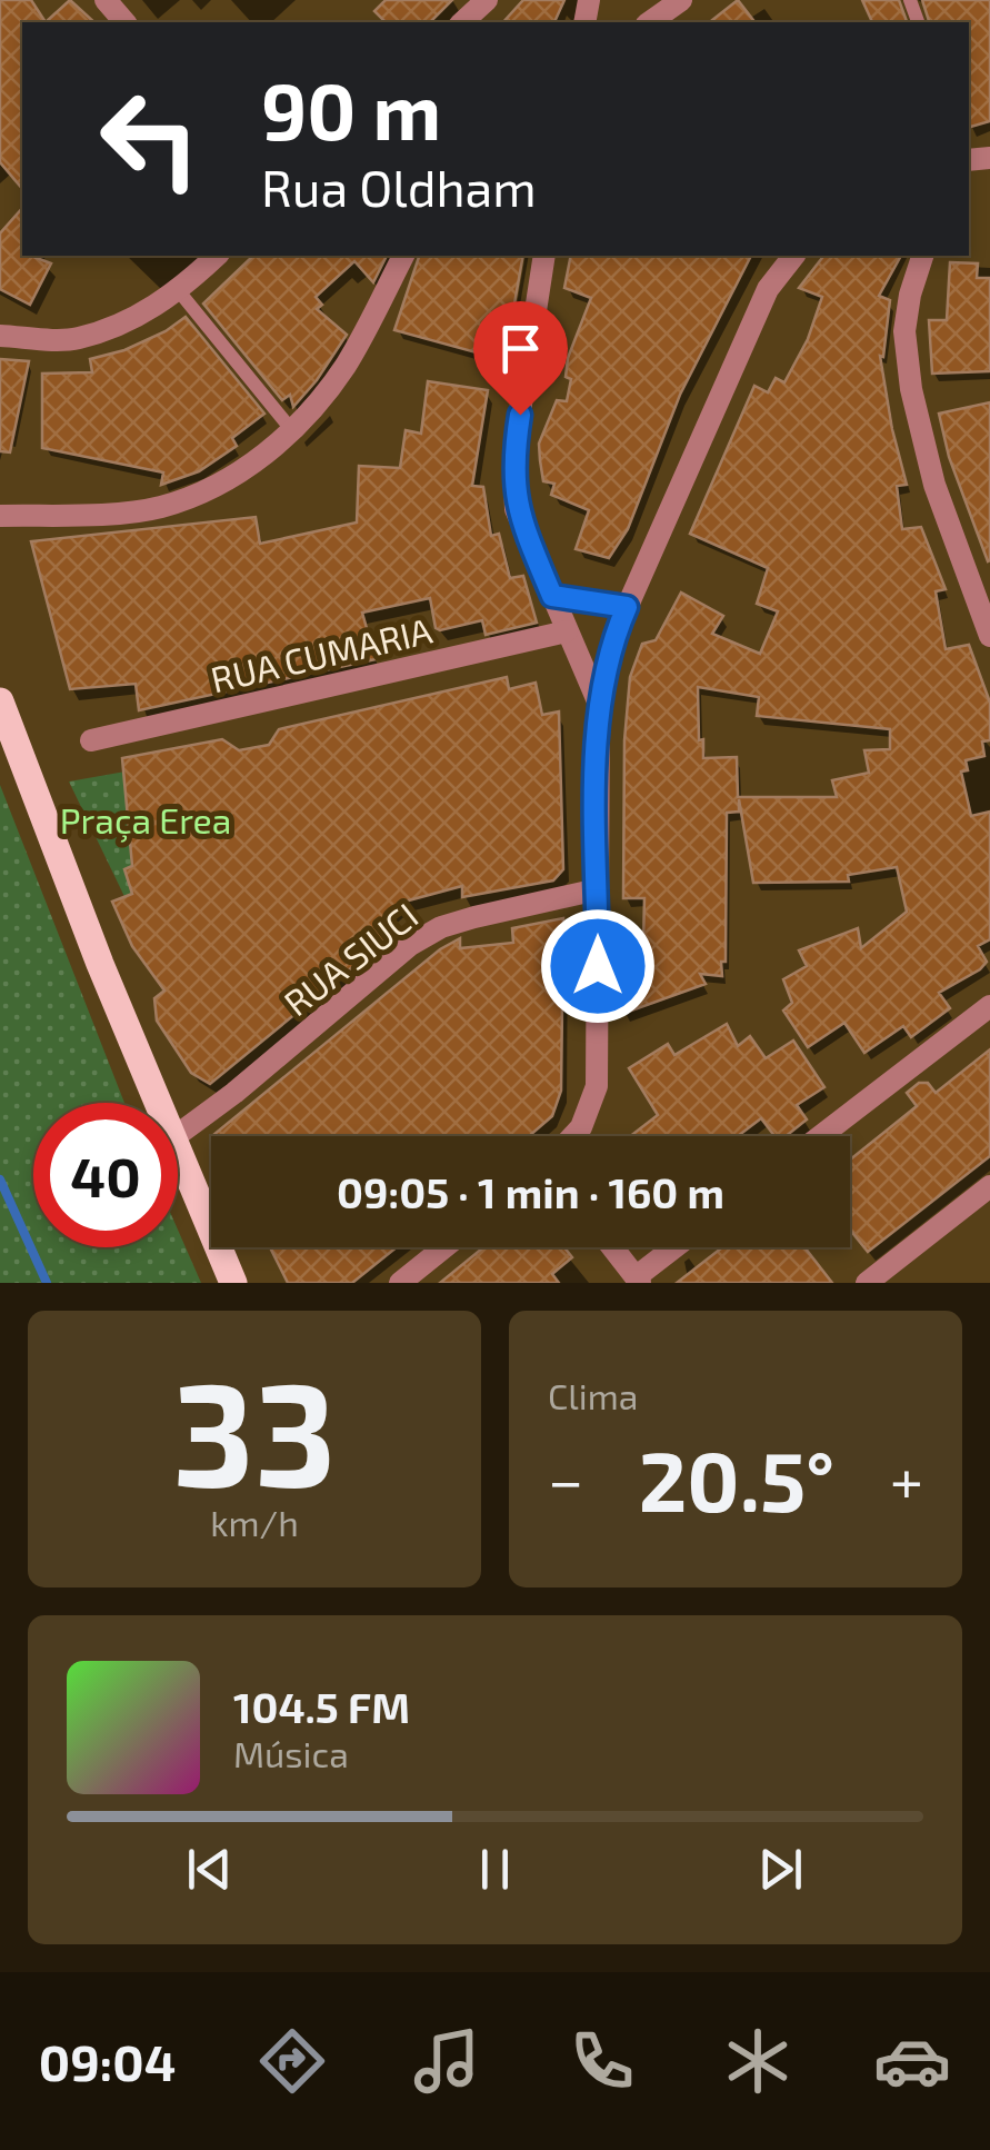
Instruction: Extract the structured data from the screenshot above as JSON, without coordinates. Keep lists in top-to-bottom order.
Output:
{
  "streets": {
    "street": ["RUA CUMARIA", "RUA SIUCI"]
  },
  "parks": ["Praça Erea"],
  "page": {
    "turn": ["90 m", "Rua Oldham"],
    "limit": "40",
    "trip": "09:05 · 1 min · 160 m",
    "tile": [
      ["33", "km/h"],
      "Clima"
    ],
    "heat": ["−", "20.5°", "+"],
    "song": ["104.5 FM", "Música"],
    "tabs": "09:04"
  }
}
